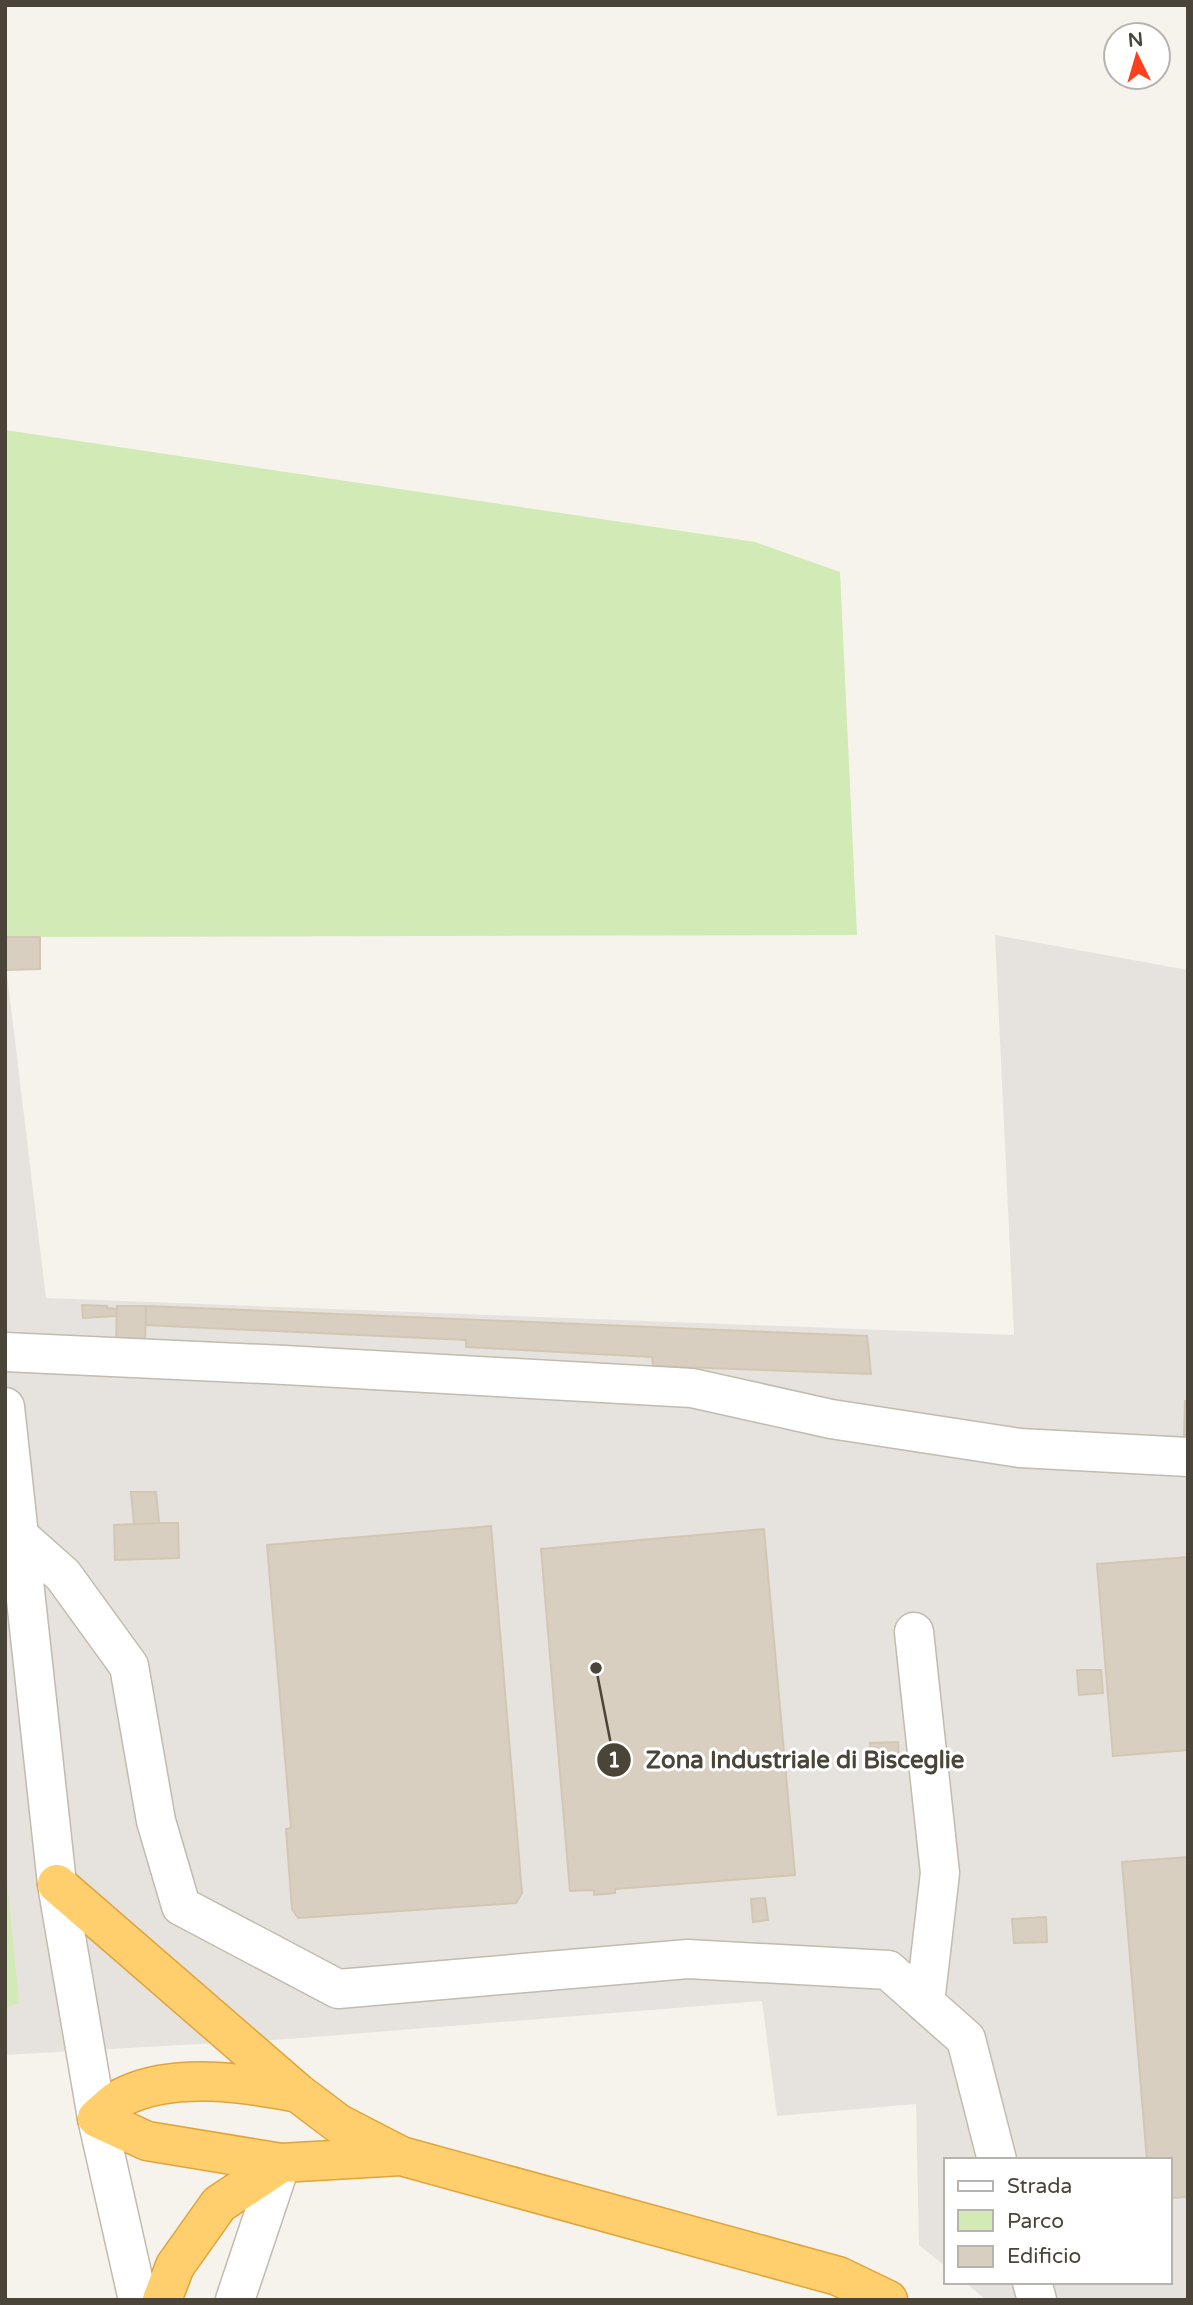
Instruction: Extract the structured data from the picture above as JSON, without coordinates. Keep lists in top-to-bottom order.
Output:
{
  "places": ["Zona Industriale di Bisceglie"],
  "legend": ["Strada", "Parco", "Edificio"],
  "north": "top"
}
